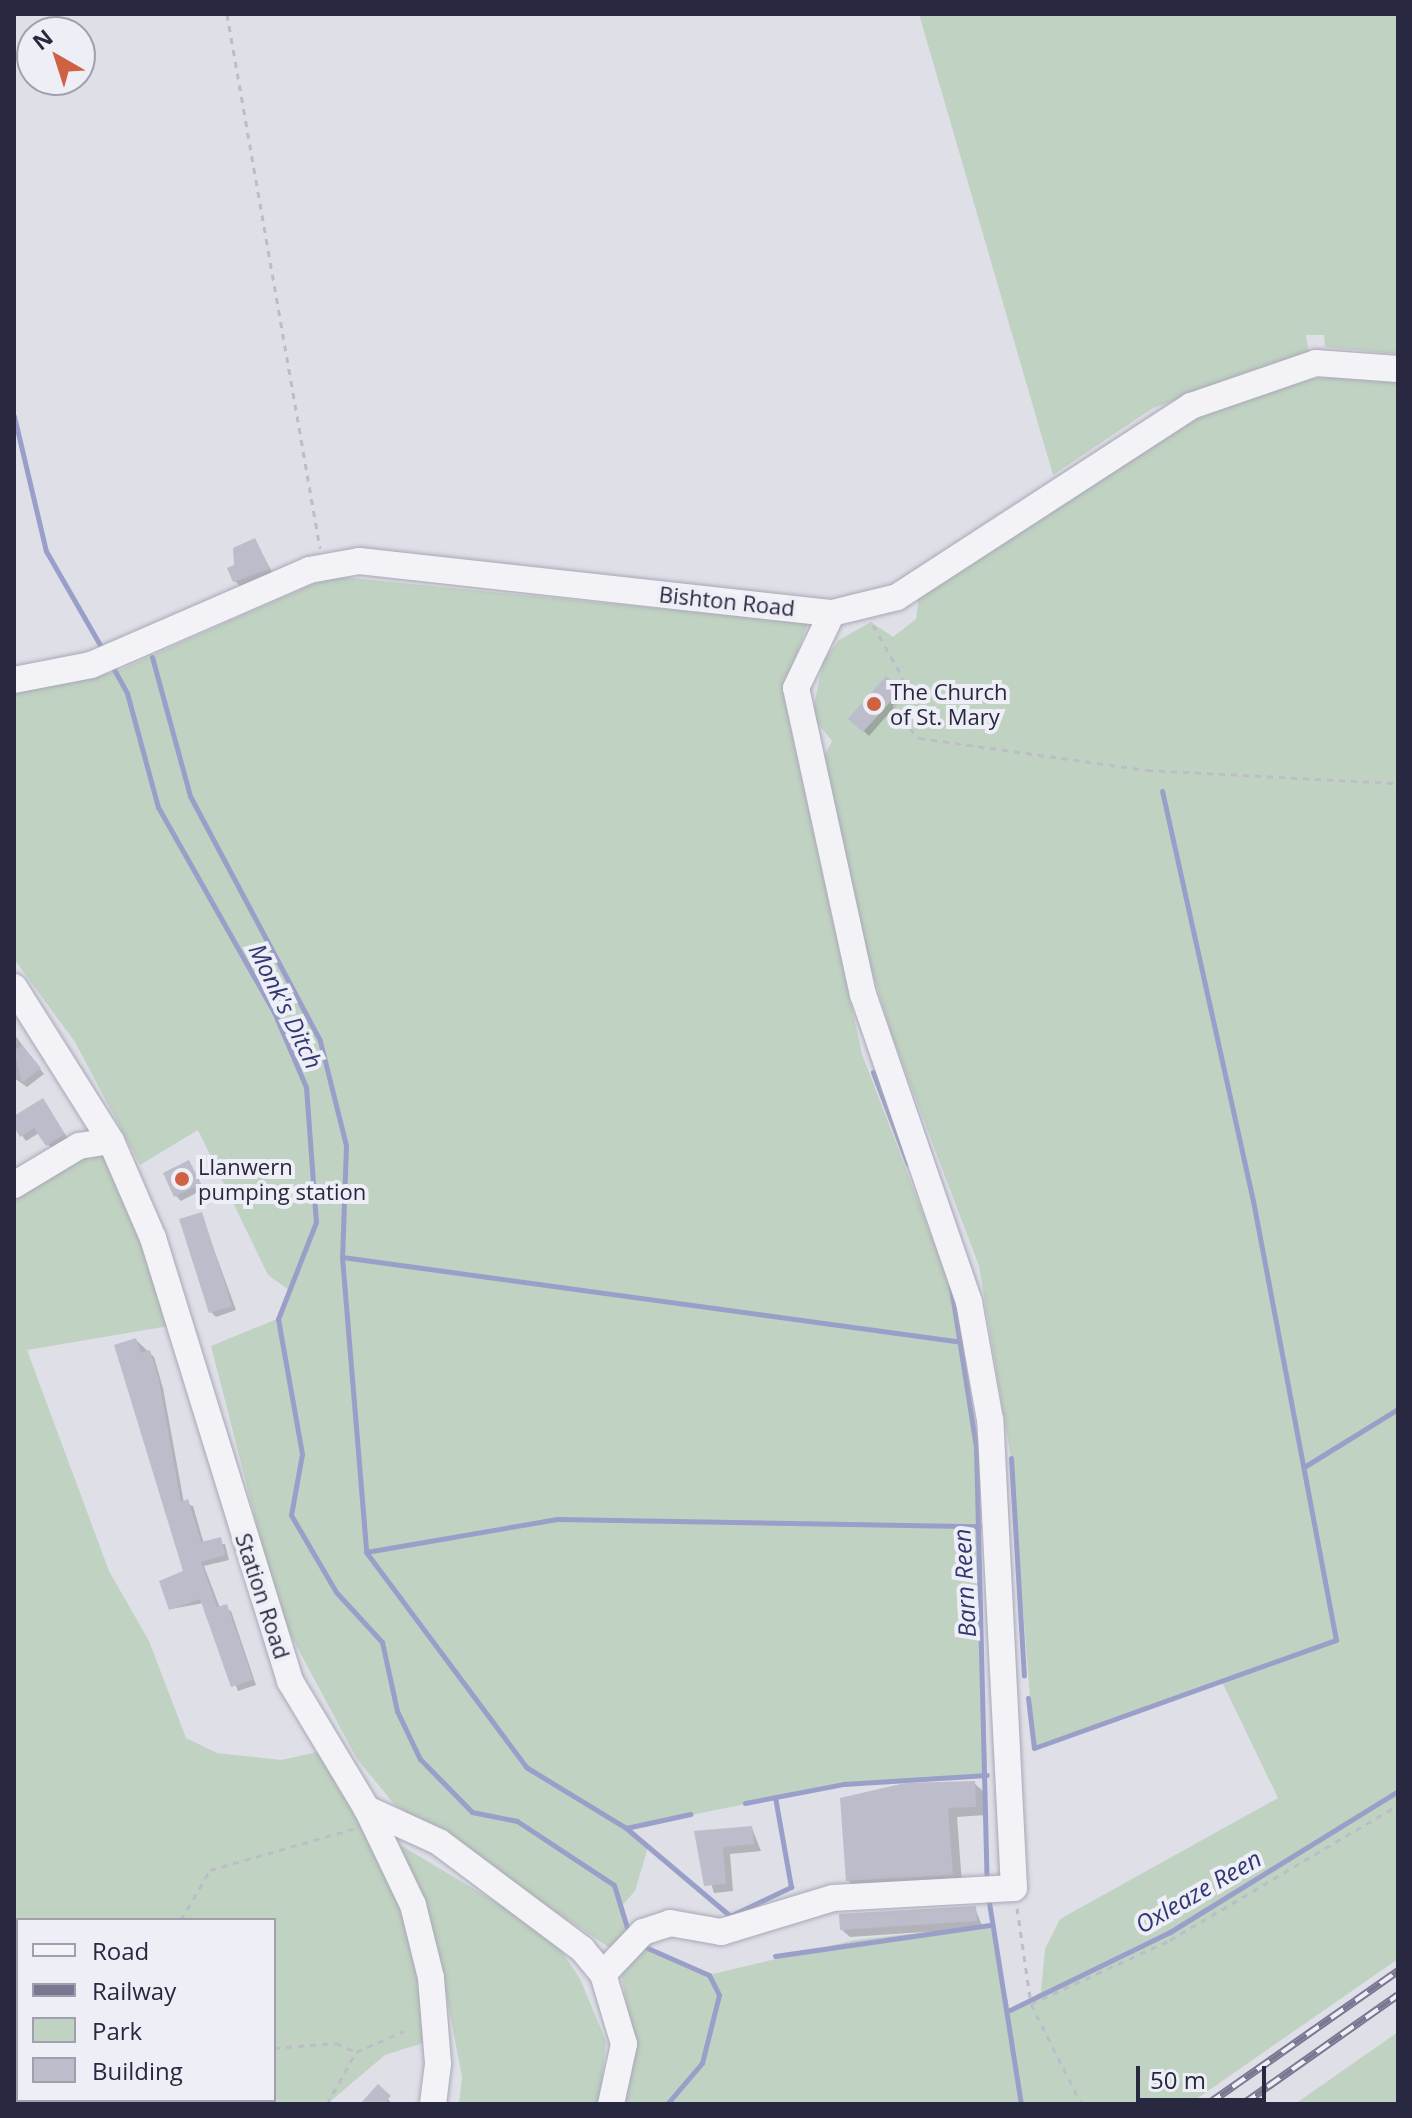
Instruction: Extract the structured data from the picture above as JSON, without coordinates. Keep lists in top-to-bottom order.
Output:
{
  "streets": {
    "street": ["Bishton Road", "Station Road"]
  },
  "water": ["Monk's Ditch", "Barn Reen", "Oxleaze Reen"],
  "places": ["The Church of St. Mary", "Llanwern pumping station"],
  "legend": [
    "Road",
    "Railway",
    "Park",
    "Building"
  ],
  "scale_bar": "50 m",
  "north": "top left"
}
